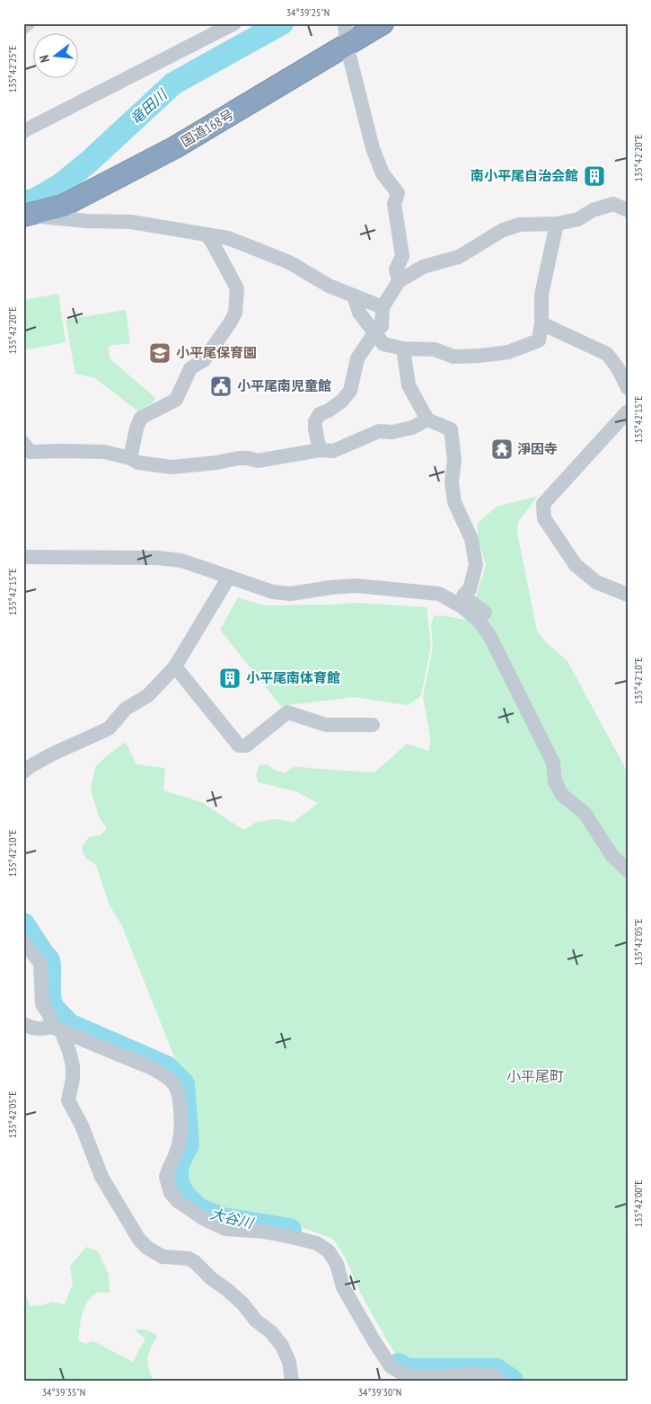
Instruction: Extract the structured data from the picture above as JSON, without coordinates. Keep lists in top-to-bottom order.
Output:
{
  "streets": {
    "highway": ["国道168号"]
  },
  "districts": ["小平尾町"],
  "water": ["竜田川", "大谷川"],
  "places": {
    "building": ["南小平尾自治会館", "小平尾南体育館"],
    "school or university": ["小平尾保育園"],
    "public building": ["小平尾南児童館"],
    "temple": ["淨因寺"]
  },
  "north": "left",
  "coordinates": [
    "34°39'25\"N",
    "135°42'25\"E",
    "135°42'20\"E",
    "135°42'15\"E",
    "135°42'10\"E",
    "135°42'05\"E",
    "135°42'00\"E",
    "34°39'35\"N",
    "34°39'30\"N"
  ]
}
